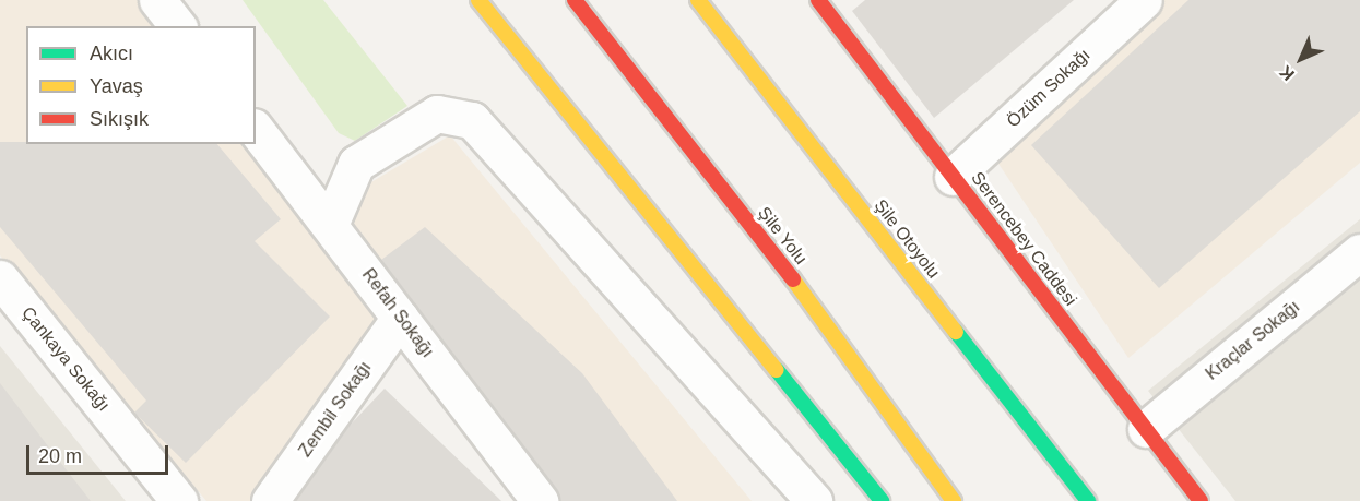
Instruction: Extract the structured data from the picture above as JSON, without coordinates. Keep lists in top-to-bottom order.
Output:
{
  "streets": {
    "main road": ["Şile Yolu", "Şile Otoyolu", "Serencebey Caddesi"],
    "street": [
      "Özüm Sokağı",
      "Refah Sokağı",
      "Kraçlar Sokağı",
      "Çankaya Sokağı",
      "Zembil Sokağı"
    ]
  },
  "crossings": [
    ["Özüm Sokağı", "Serencebey Caddesi"],
    ["Serencebey Caddesi", "Kraçlar Sokağı"],
    ["Refah Sokağı", "Zembil Sokağı"]
  ],
  "legend": ["Akıcı", "Yavaş", "Sıkışık"],
  "scale_bar": "20 m",
  "north": "bottom left"
}
